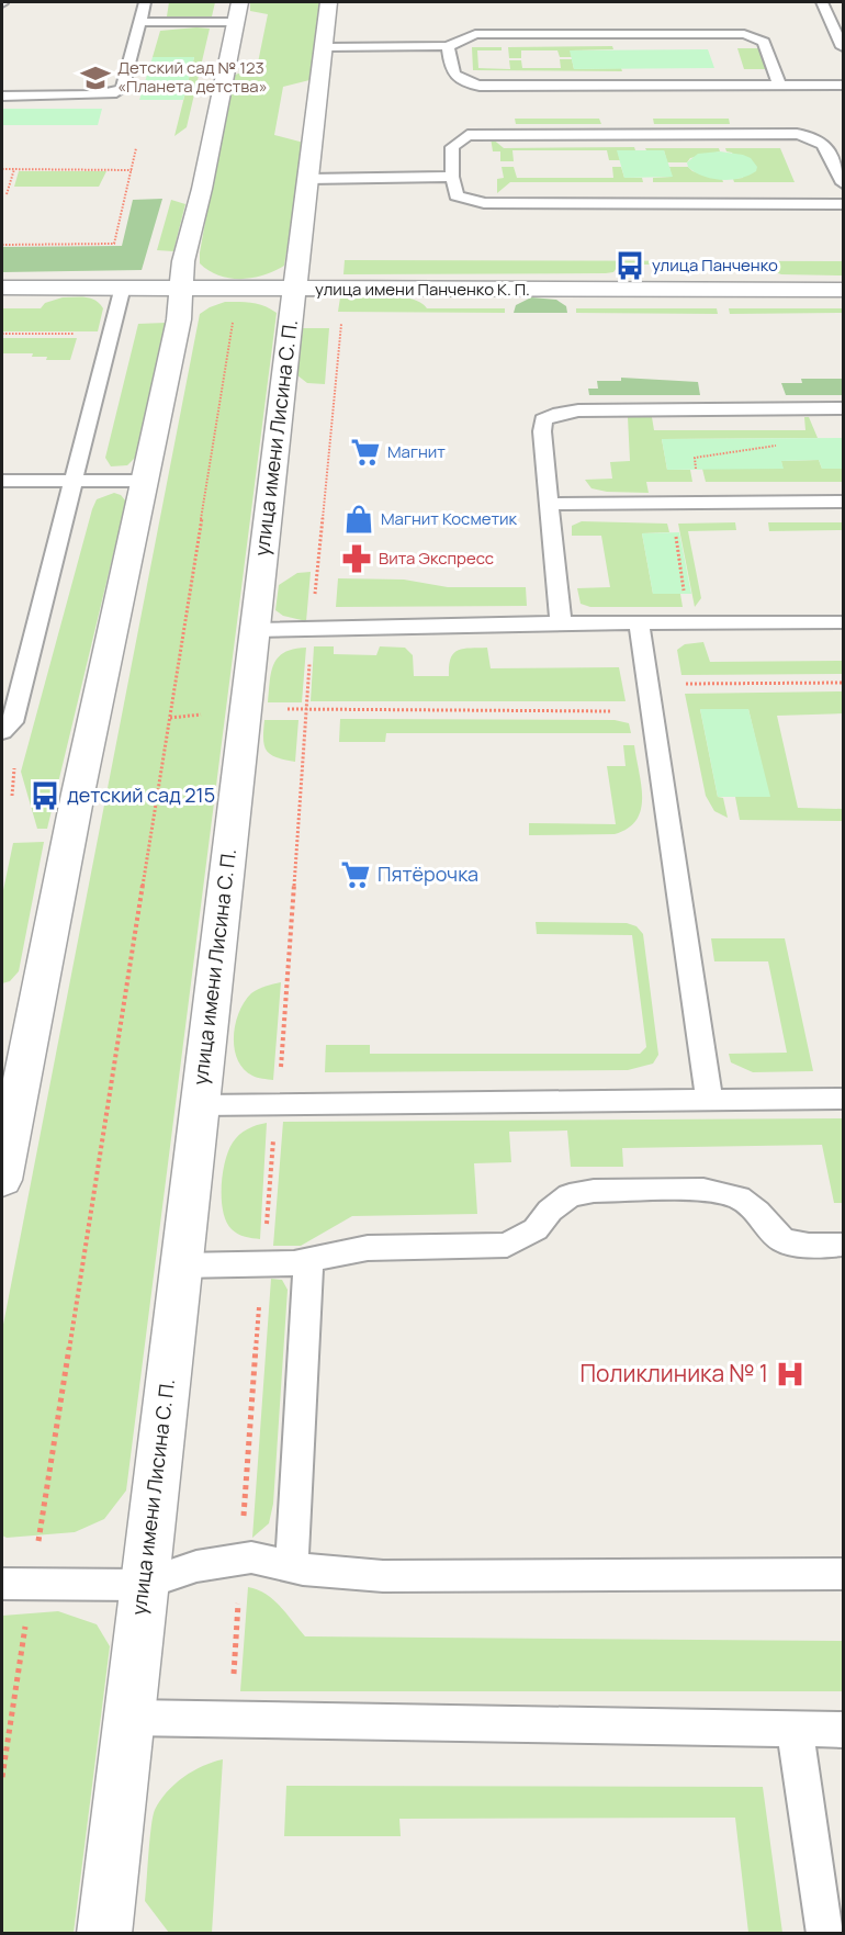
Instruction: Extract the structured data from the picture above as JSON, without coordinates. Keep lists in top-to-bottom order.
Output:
{
  "streets": {
    "street": ["улица имени Панченко К. П.", "улица имени Лисина С. П."]
  },
  "crossings": [
    ["улица имени Панченко К. П.", "улица имени Лисина С. П."]
  ],
  "places": {
    "school or university": ["Детский сад № 123 «Планета детства»"],
    "bus stop": ["улица Панченко", "детский сад 215"],
    "supermarket": ["Магнит", "Пятёрочка"],
    "shop": ["Магнит Косметик"],
    "pharmacy": ["Вита Экспресс"],
    "hospital": ["Поликлиника № 1"]
  }
}
